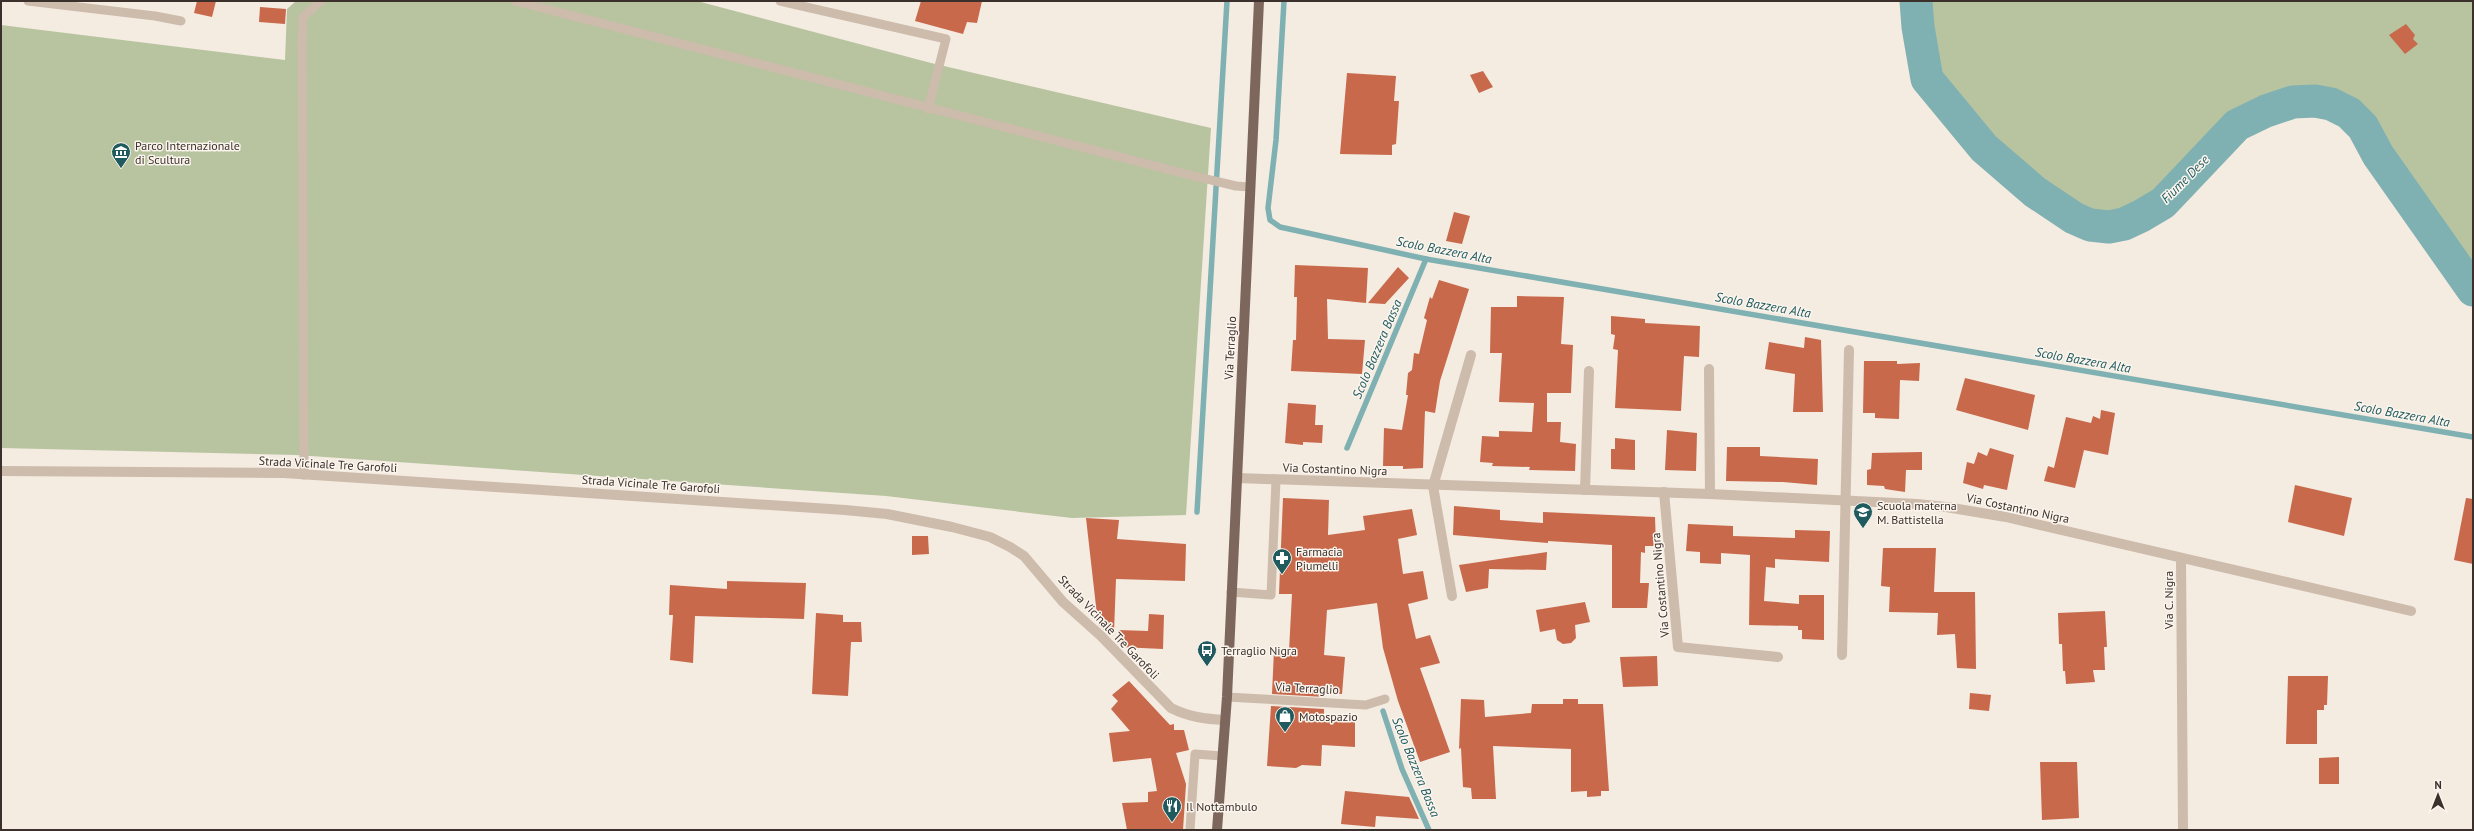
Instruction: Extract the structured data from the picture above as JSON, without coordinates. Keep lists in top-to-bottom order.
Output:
{
  "streets": {
    "main road": ["Via Terraglio"],
    "street": ["Strada Vicinale Tre Garofoli", "Via Costantino Nigra", "Via C. Nigra"]
  },
  "crossings": [
    ["Via Terraglio", "Strada Vicinale Tre Garofoli"],
    ["Via Terraglio", "Via Costantino Nigra"],
    ["Via Costantino Nigra", "Via C. Nigra"]
  ],
  "water": ["Fiume Dese", "Scolo Bazzera Alta", "Scolo Bazzera Bassa"],
  "places": {
    "museum": ["Parco Internazionale di Scultura"],
    "school or university": ["Scuola materna M. Battistella"],
    "pharmacy": ["Farmacia Piumelli"],
    "bus stop": ["Terraglio Nigra"],
    "shop": ["Motospazio"],
    "restaurant": ["Il Nottambulo"]
  },
  "north": "top"
}
